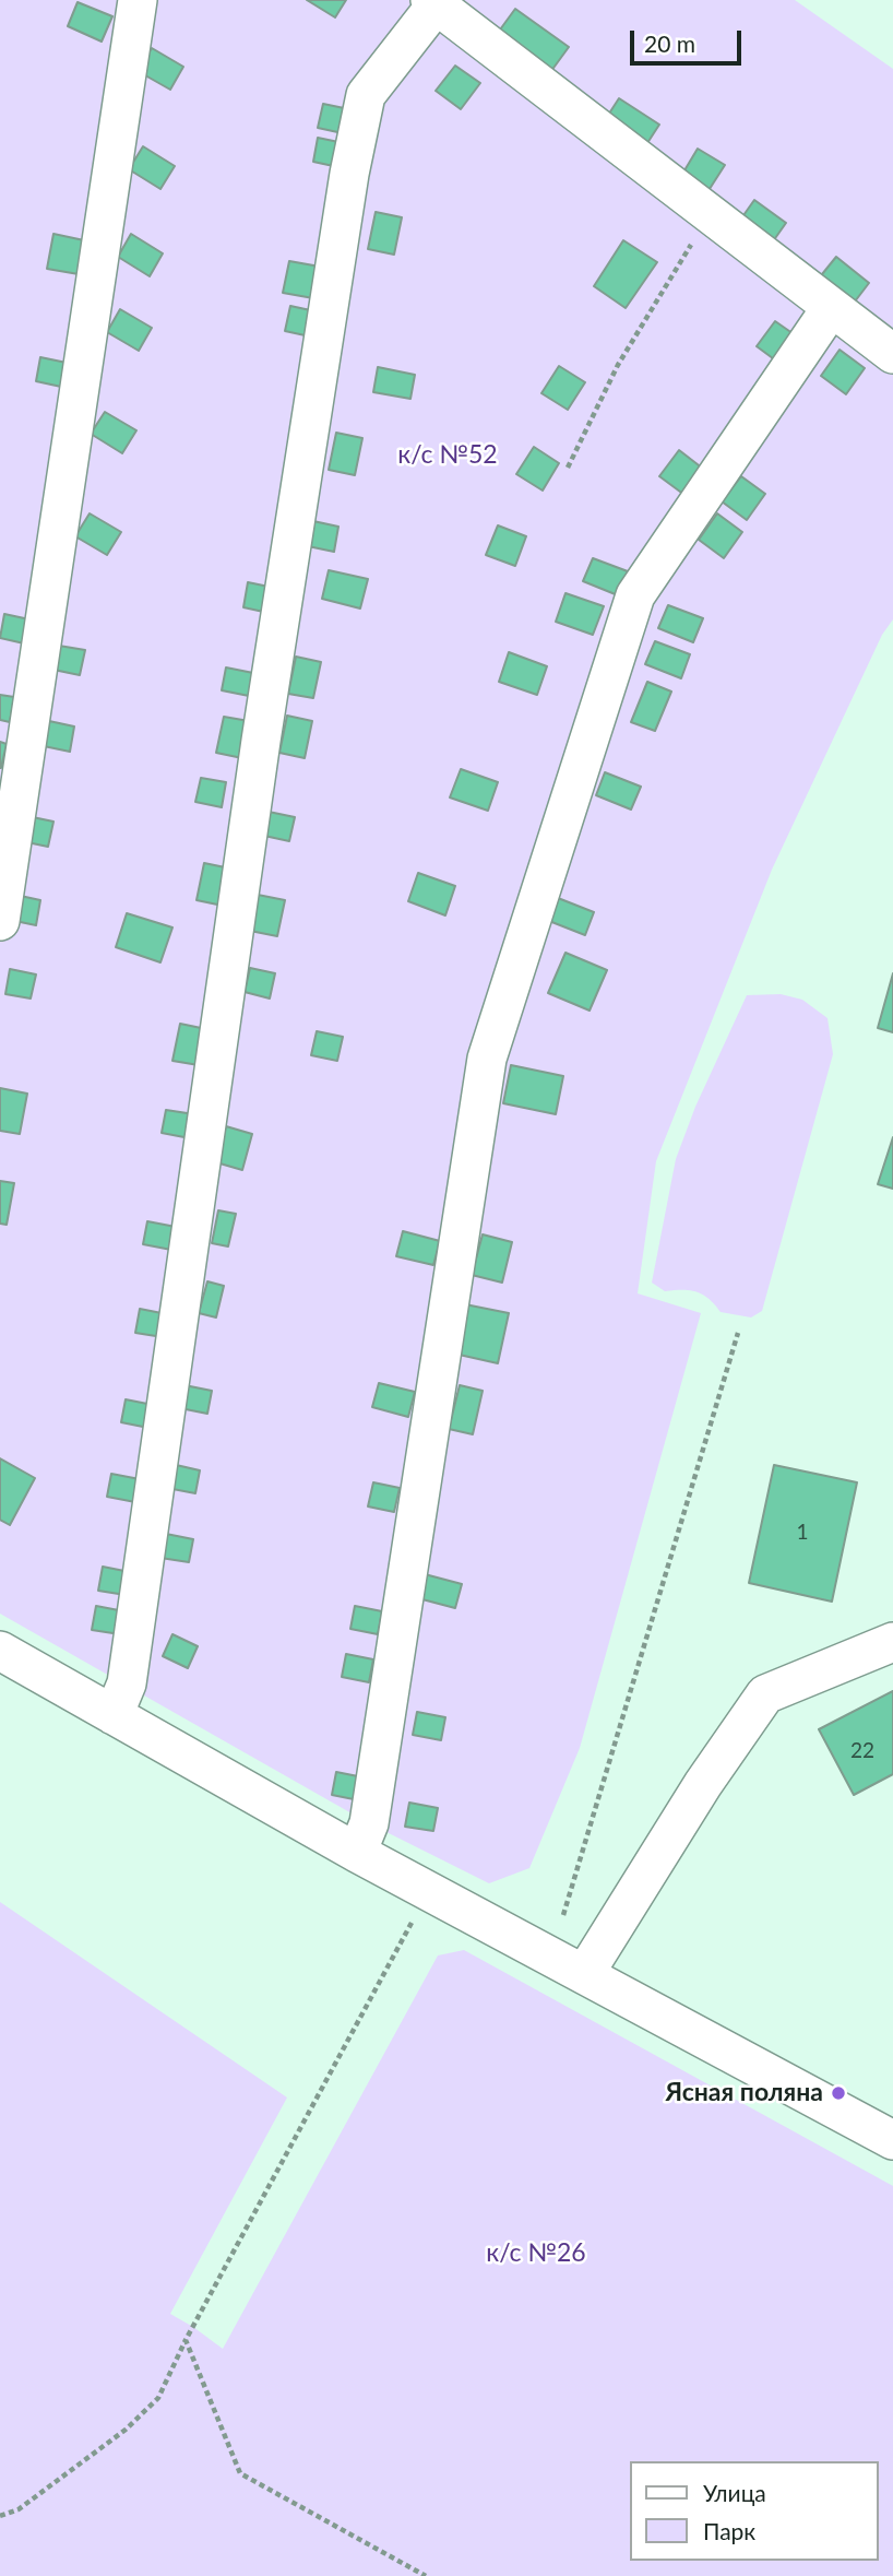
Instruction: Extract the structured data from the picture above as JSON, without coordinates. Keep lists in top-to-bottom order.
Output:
{
  "parks": ["к/с №52", "к/с №26"],
  "places": ["Ясная поляна"],
  "house_numbers": ["1", "22"],
  "legend": ["Улица", "Парк"],
  "scale_bar": "20 m"
}
